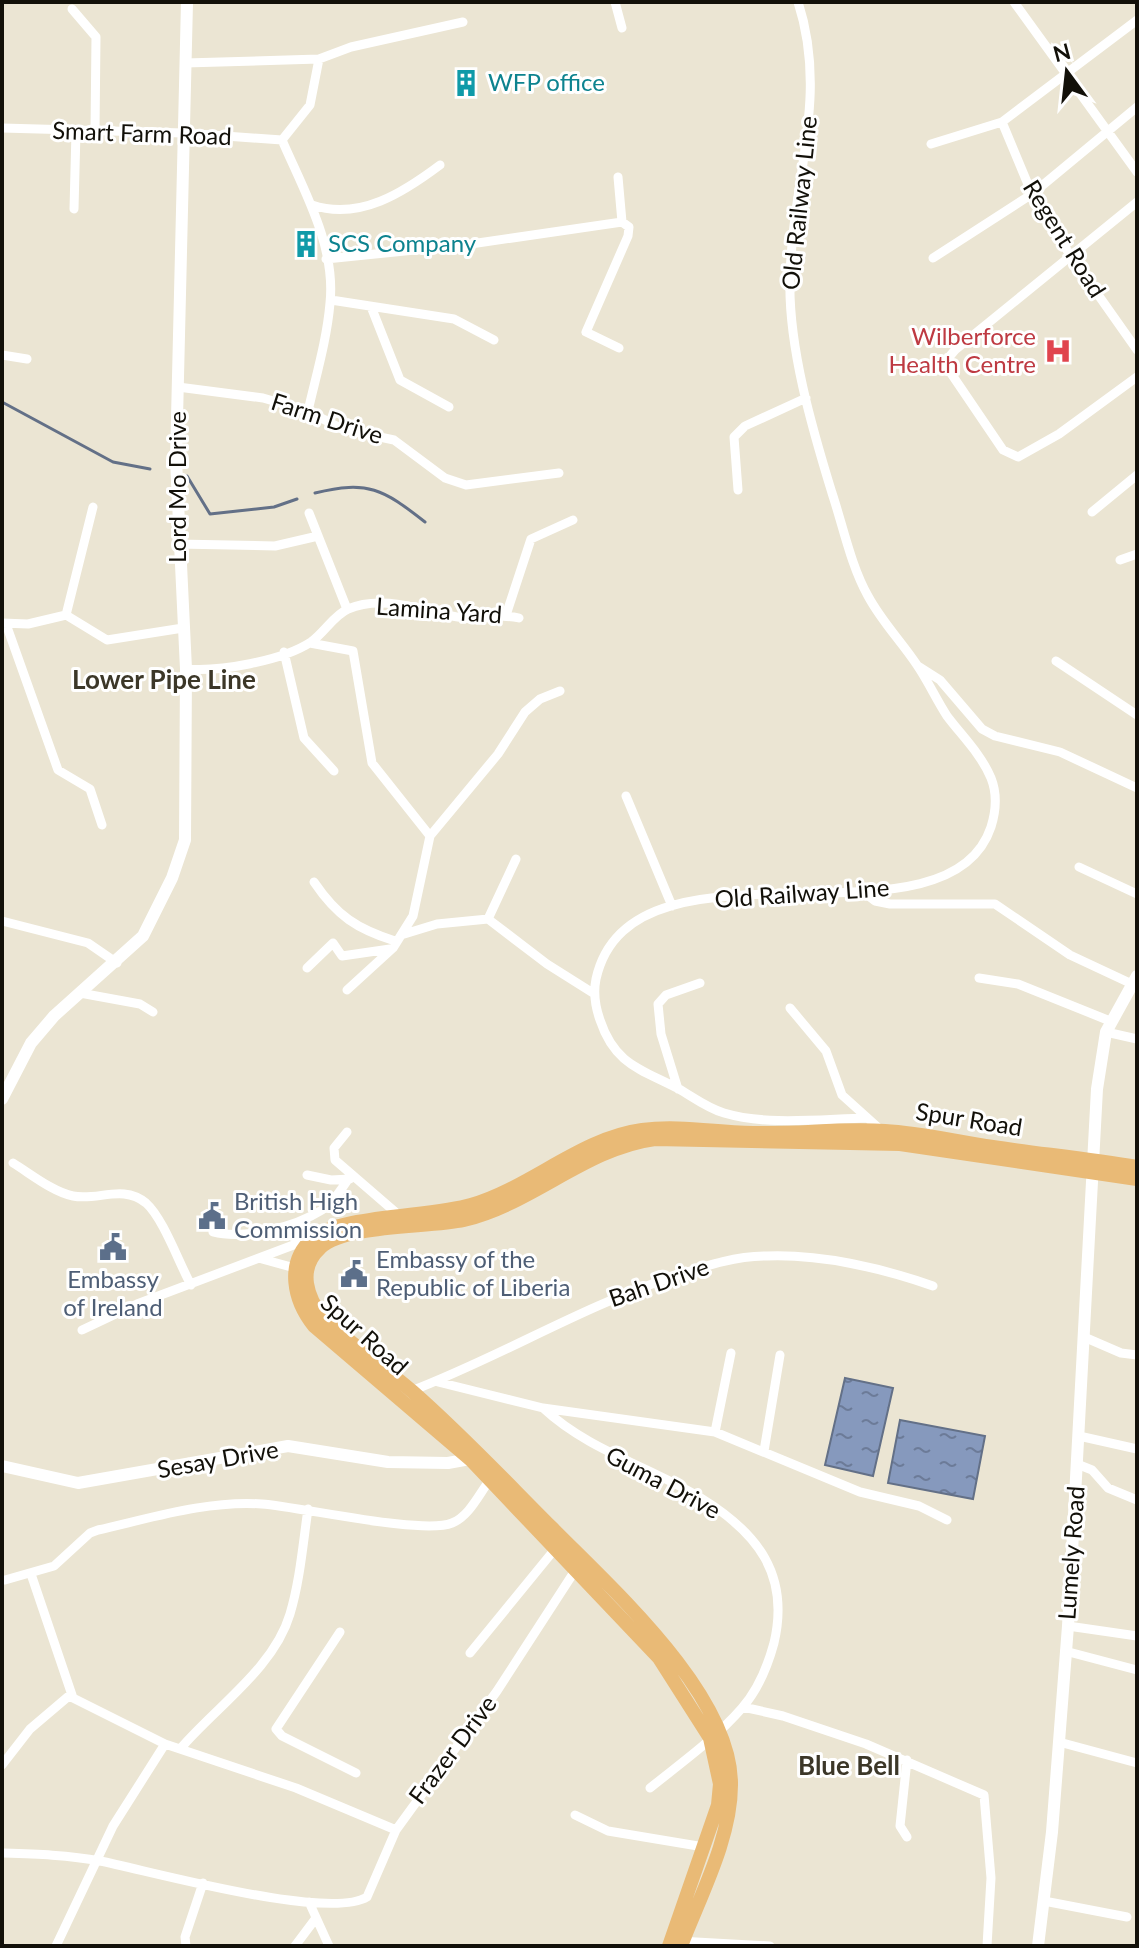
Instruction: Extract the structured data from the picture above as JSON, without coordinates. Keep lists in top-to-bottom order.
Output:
{
  "streets": {
    "main road": ["Spur Road"],
    "street": [
      "Smart Farm Road",
      "Old Railway Line",
      "Regent Road",
      "Farm Drive",
      "Lord Mo Drive",
      "Lamina Yard",
      "Bah Drive",
      "Sesay Drive",
      "Guma Drive",
      "Lumely Road",
      "Frazer Drive"
    ]
  },
  "crossings": [
    ["Smart Farm Road", "Lord Mo Drive"],
    ["Farm Drive", "Lord Mo Drive"],
    ["Lord Mo Drive", "Lamina Yard"],
    ["Spur Road", "Bah Drive"],
    ["Spur Road", "Sesay Drive"],
    ["Spur Road", "Guma Drive"],
    ["Spur Road", "Lumely Road"],
    ["Spur Road", "Frazer Drive"]
  ],
  "districts": ["Lower Pipe Line", "Blue Bell"],
  "places": {
    "building": ["WFP office", "SCS Company"],
    "hospital": ["Wilberforce Health Centre"],
    "public building": ["British High Commission", "Embassy of Ireland", "Embassy of the Republic of Liberia"]
  },
  "north": "top"
}
